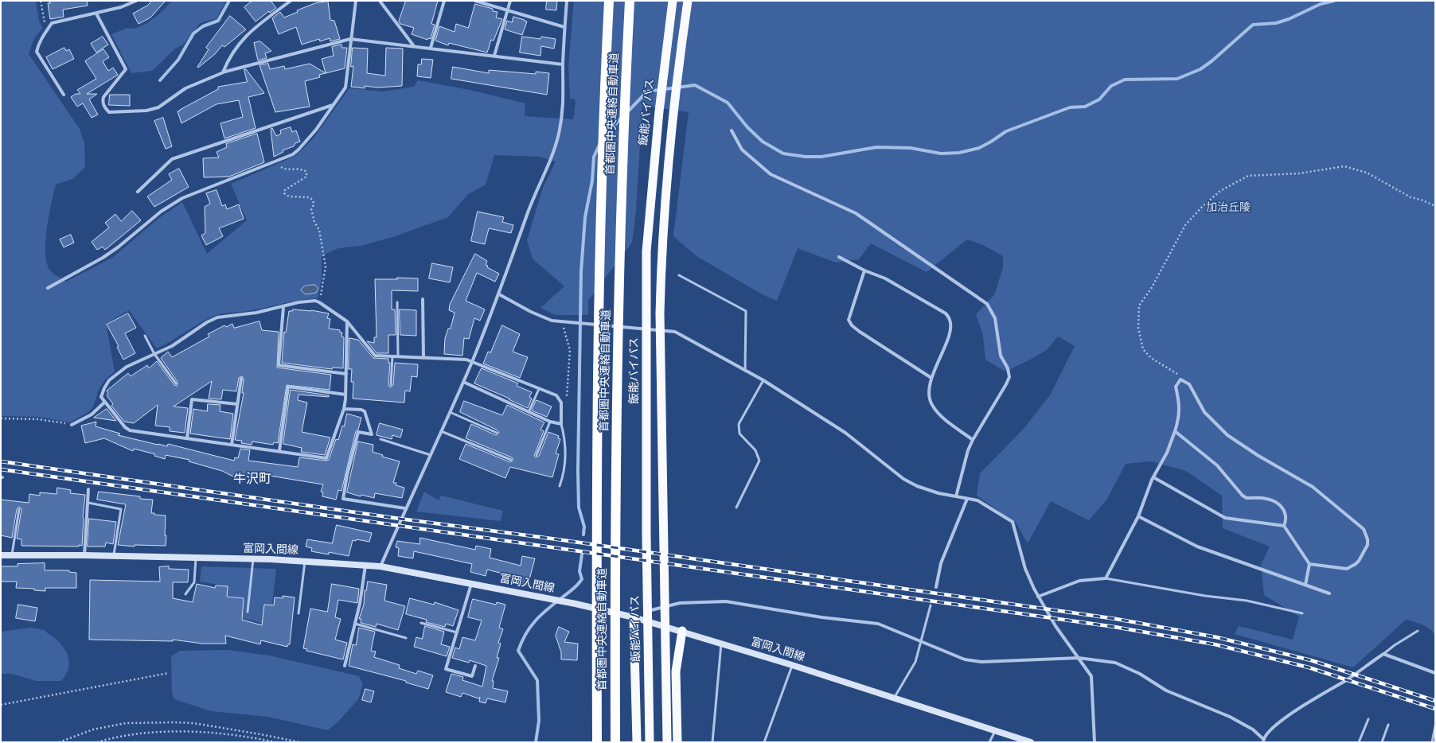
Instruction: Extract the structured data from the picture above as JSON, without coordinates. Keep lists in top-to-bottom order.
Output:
{
  "streets": {
    "highway": ["飯能バイパス", "首都圏中央連絡自動車道"],
    "main road": ["富岡入間線"]
  },
  "districts": ["牛沢町"],
  "parks": ["加治丘陵"]
}
